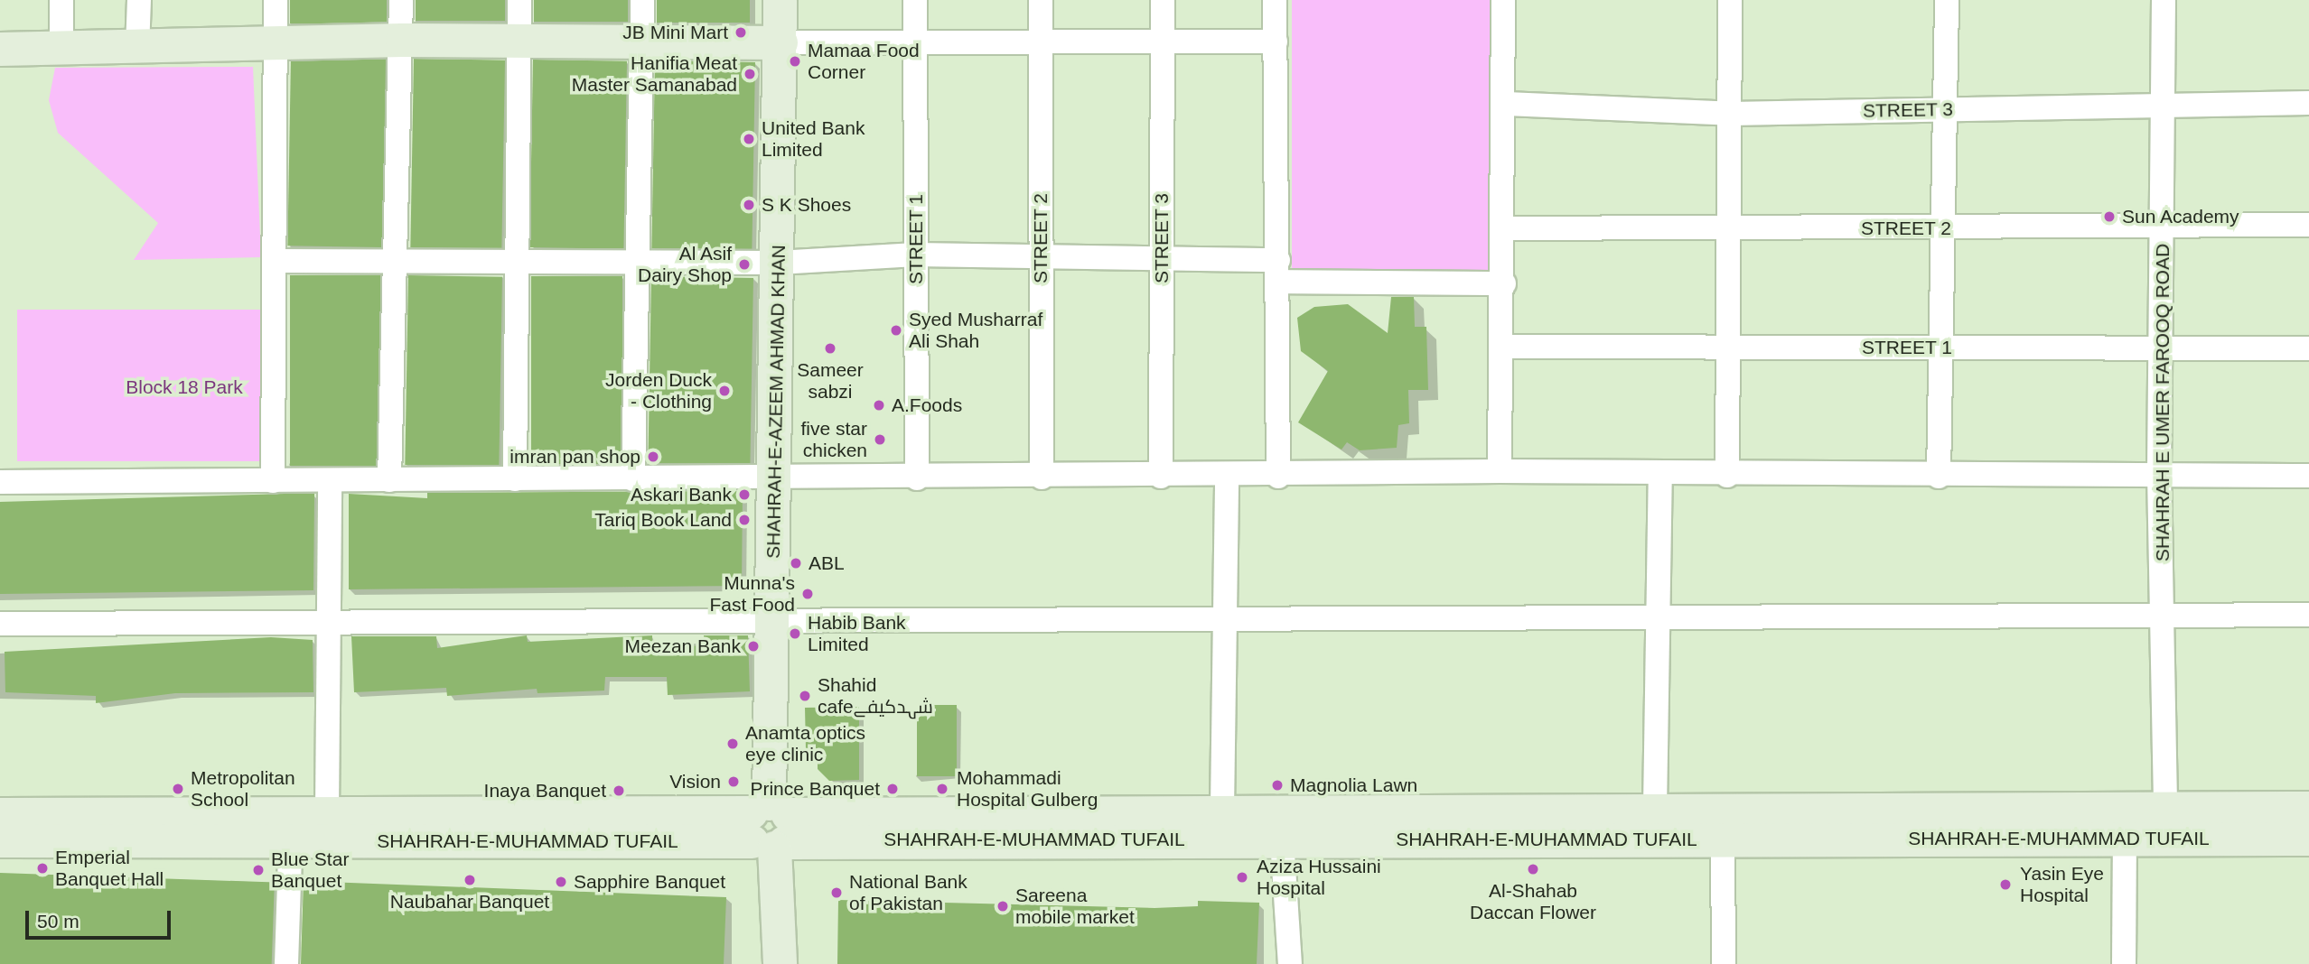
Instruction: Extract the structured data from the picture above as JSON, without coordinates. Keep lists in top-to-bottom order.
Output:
{
  "streets": {
    "main road": ["SHAHRAH-E-AZEEM AHMAD KHAN", "SHAHRAH-E-MUHAMMAD TUFAIL"],
    "street": [
      "STREET 3",
      "STREET 2",
      "STREET 1",
      "SHAHRAH E UMER FAROOQ ROAD"
    ]
  },
  "crossings": [
    ["STREET 3", "SHAHRAH E UMER FAROOQ ROAD"],
    ["STREET 2", "SHAHRAH E UMER FAROOQ ROAD"],
    ["STREET 1", "SHAHRAH E UMER FAROOQ ROAD"],
    ["SHAHRAH-E-AZEEM AHMAD KHAN", "SHAHRAH-E-MUHAMMAD TUFAIL"],
    ["SHAHRAH E UMER FAROOQ ROAD", "SHAHRAH-E-MUHAMMAD TUFAIL"]
  ],
  "parks": ["Block 18 Park"],
  "places": [
    "JB Mini Mart",
    "Mamaa Food Corner",
    "Hanifia Meat Master Samanabad",
    "United Bank Limited",
    "S K Shoes",
    "Sun Academy",
    "Al Asif Dairy Shop",
    "Syed Musharraf Ali Shah",
    "Sameer sabzi",
    "Jorden Duck - Clothing",
    "A.Foods",
    "five star chicken",
    "imran pan shop",
    "Askari Bank",
    "Tariq Book Land",
    "ABL",
    "Munna's Fast Food",
    "Habib Bank Limited",
    "Meezan Bank",
    "Shahid cafeشہدکیفے",
    "Anamta optics eye clinic",
    "Vision",
    "Magnolia Lawn",
    "Metropolitan School",
    "Prince Banquet",
    "Mohammadi Hospital Gulberg",
    "Inaya Banquet",
    "Emperial Banquet Hall",
    "Al-Shahab Daccan Flower",
    "Blue Star Banquet",
    "Aziza Hussaini Hospital",
    "Naubahar Banquet",
    "Sapphire Banquet",
    "Yasin Eye Hospital",
    "National Bank of Pakistan",
    "Sareena mobile market"
  ],
  "scale_bar": "50 m"
}
